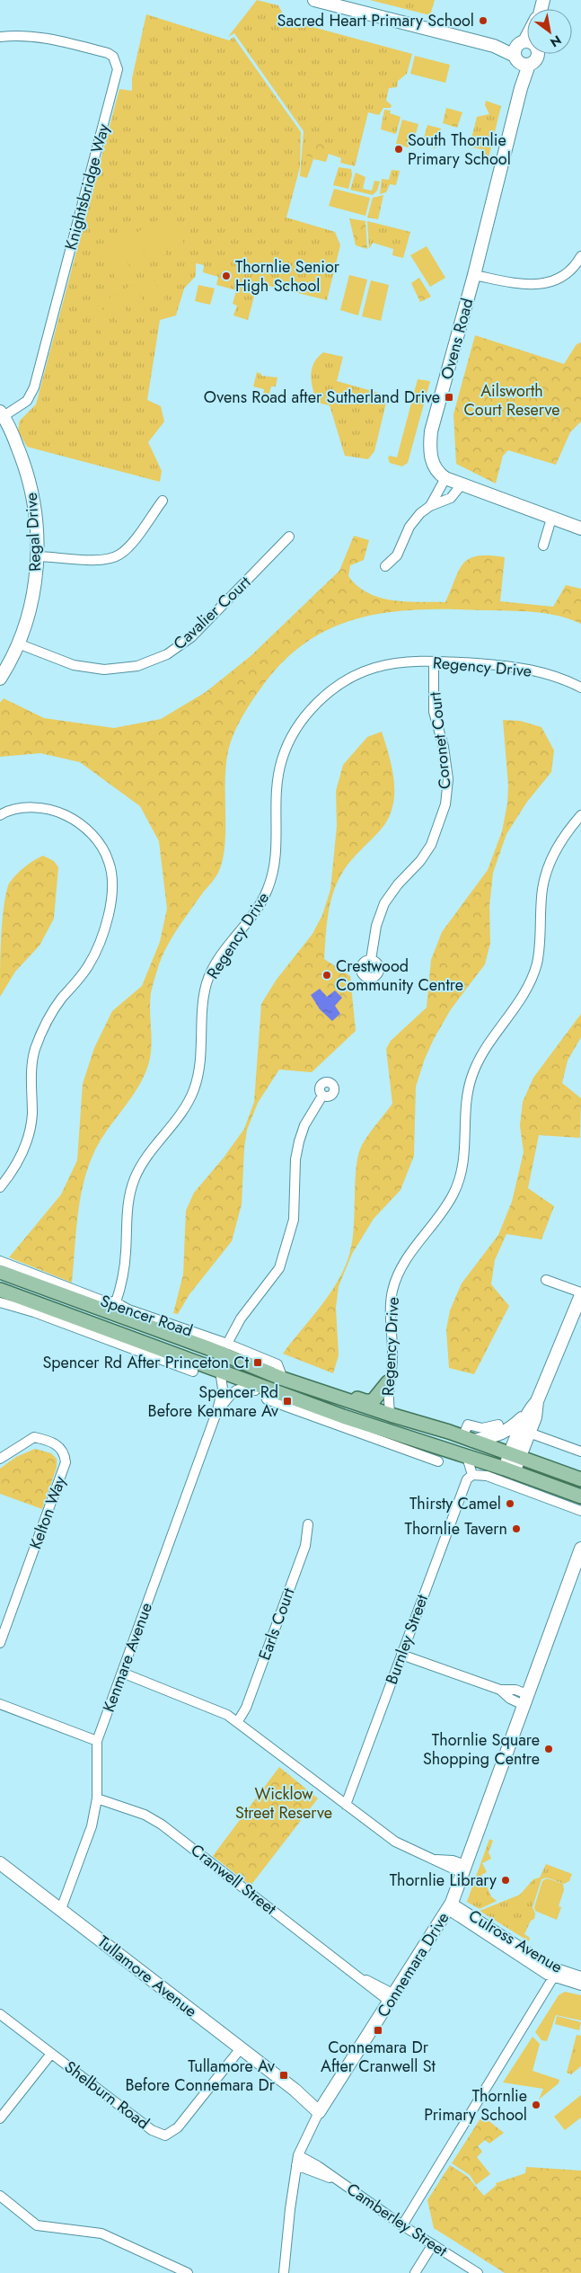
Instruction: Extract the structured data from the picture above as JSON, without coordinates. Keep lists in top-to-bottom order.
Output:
{
  "streets": {
    "main road": ["Spencer Road"],
    "street": [
      "Knightsbridge Way",
      "Ovens Road",
      "Regal Drive",
      "Cavalier Court",
      "Regency Drive",
      "Coronet Court",
      "Kelton Way",
      "Earls Court",
      "Burnley Street",
      "Kenmare Avenue",
      "Cranwell Street",
      "Culross Avenue",
      "Connemara Drive",
      "Tullamore Avenue",
      "Shelburn Road",
      "Camberley Street"
    ]
  },
  "crossings": [
    ["Knightsbridge Way", "Regal Drive"],
    ["Regal Drive", "Cavalier Court"],
    ["Regency Drive", "Coronet Court"],
    ["Regency Drive", "Spencer Road"],
    ["Spencer Road", "Kenmare Avenue"],
    ["Kenmare Avenue", "Cranwell Street"],
    ["Kenmare Avenue", "Tullamore Avenue"],
    ["Cranwell Street", "Connemara Drive"],
    ["Culross Avenue", "Connemara Drive"],
    ["Connemara Drive", "Tullamore Avenue"],
    ["Connemara Drive", "Camberley Street"],
    ["Tullamore Avenue", "Shelburn Road"]
  ],
  "parks": ["Ailsworth Court Reserve", "Wicklow Street Reserve"],
  "places": {
    "other": [
      "Sacred Heart Primary School",
      "South Thornlie Primary School",
      "Thornlie Senior High School",
      "Crestwood Community Centre",
      "Thirsty Camel",
      "Thornlie Tavern",
      "Thornlie Square Shopping Centre",
      "Thornlie Library",
      "Thornlie Primary School"
    ],
    "transit": [
      "Ovens Road after Sutherland Drive",
      "Spencer Rd After Princeton Ct",
      "Spencer Rd Before Kenmare Av",
      "Connemara Dr After Cranwell St",
      "Tullamore Av Before Connemara Dr"
    ]
  },
  "north": "bottom right"
}
